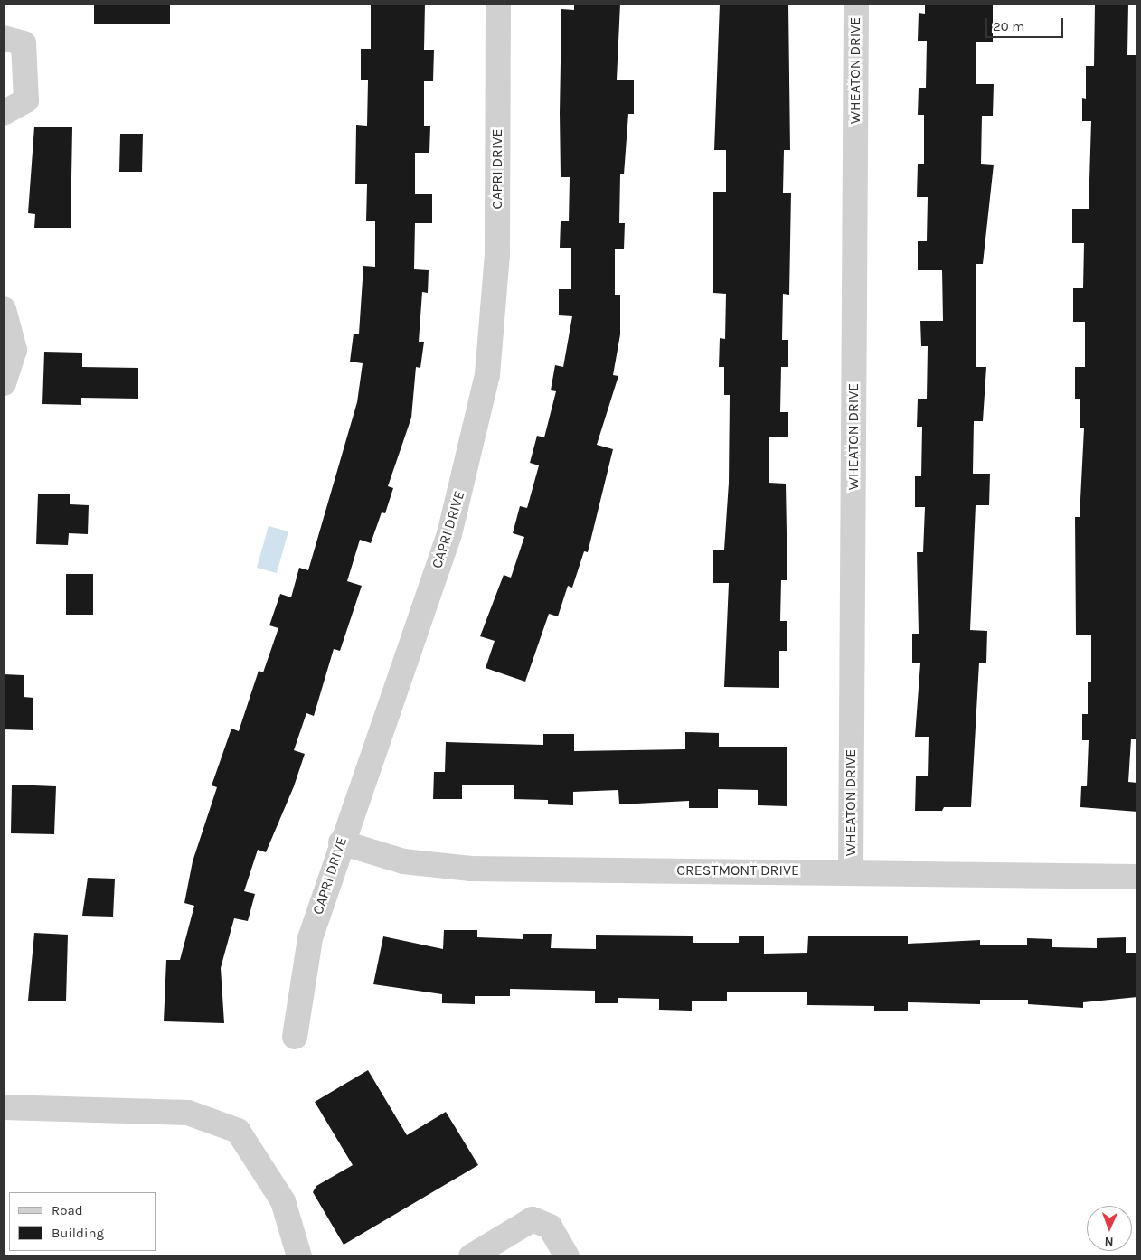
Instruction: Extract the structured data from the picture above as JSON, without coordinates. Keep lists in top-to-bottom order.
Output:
{
  "streets": {
    "street": ["WHEATON DRIVE", "CAPRI DRIVE", "CRESTMONT DRIVE"]
  },
  "crossings": [
    ["WHEATON DRIVE", "CRESTMONT DRIVE"],
    ["CAPRI DRIVE", "CRESTMONT DRIVE"]
  ],
  "legend": ["Road", "Building"],
  "scale_bar": "20 m",
  "north": "bottom"
}
